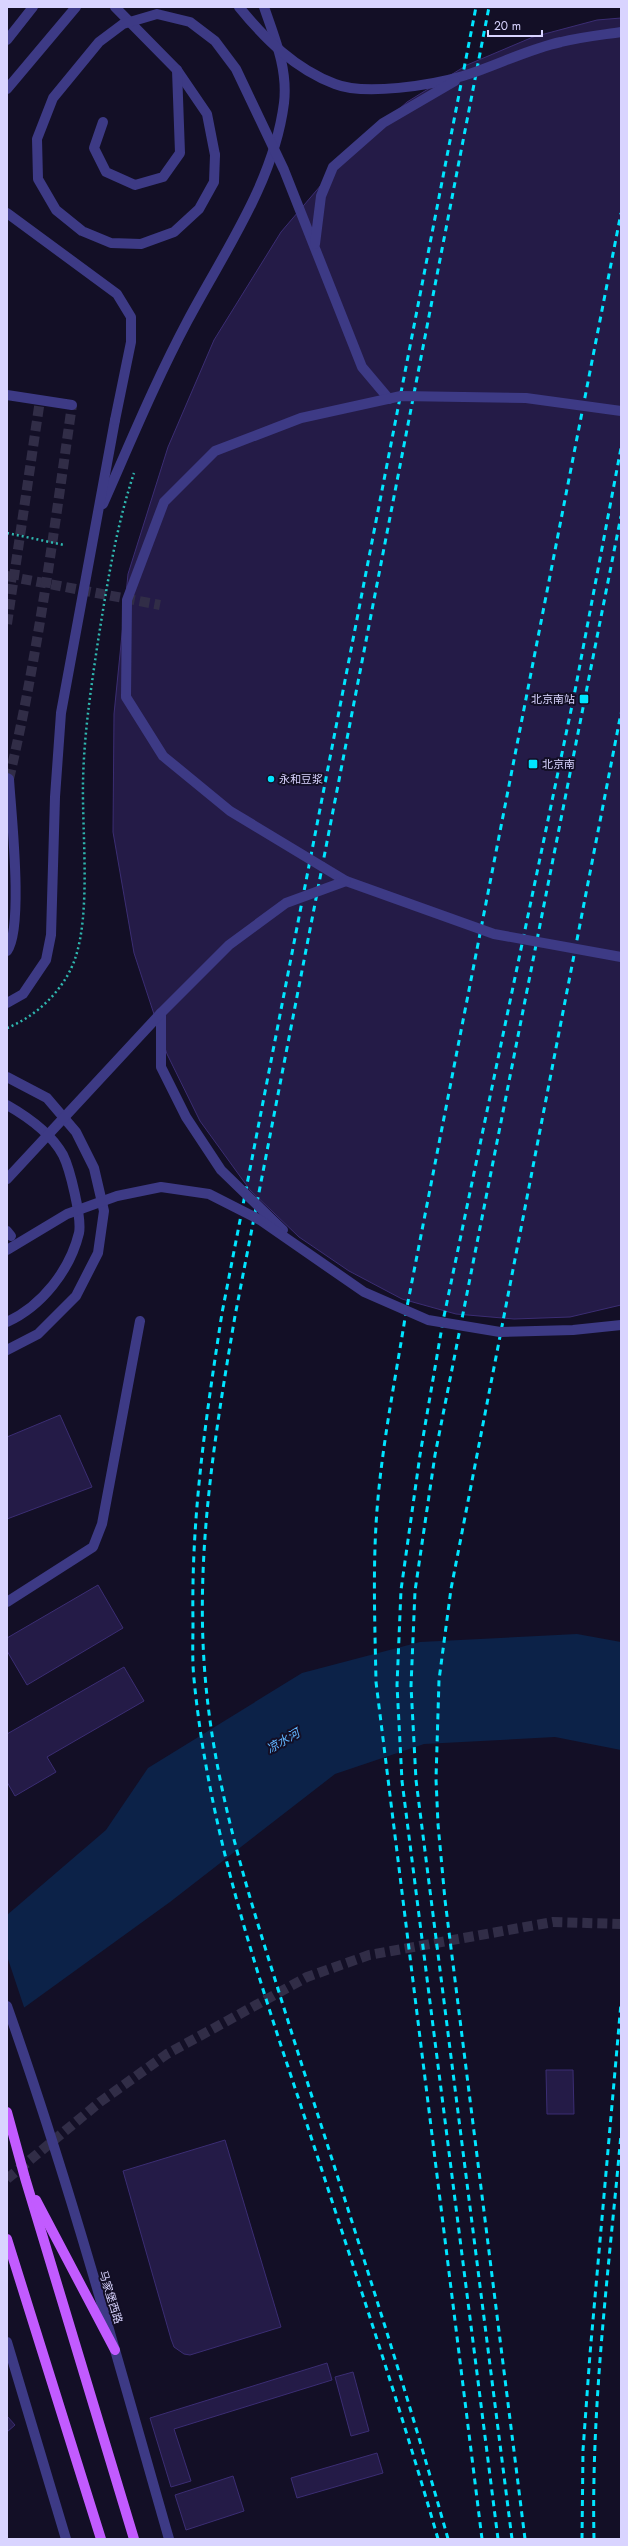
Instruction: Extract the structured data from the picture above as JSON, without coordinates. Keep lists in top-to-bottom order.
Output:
{
  "streets": {
    "street": ["马家堡西路"]
  },
  "water": ["凉水河"],
  "places": {
    "transit": ["北京南站", "北京南"],
    "other": ["永和豆浆"]
  },
  "scale_bar": "20 m"
}
